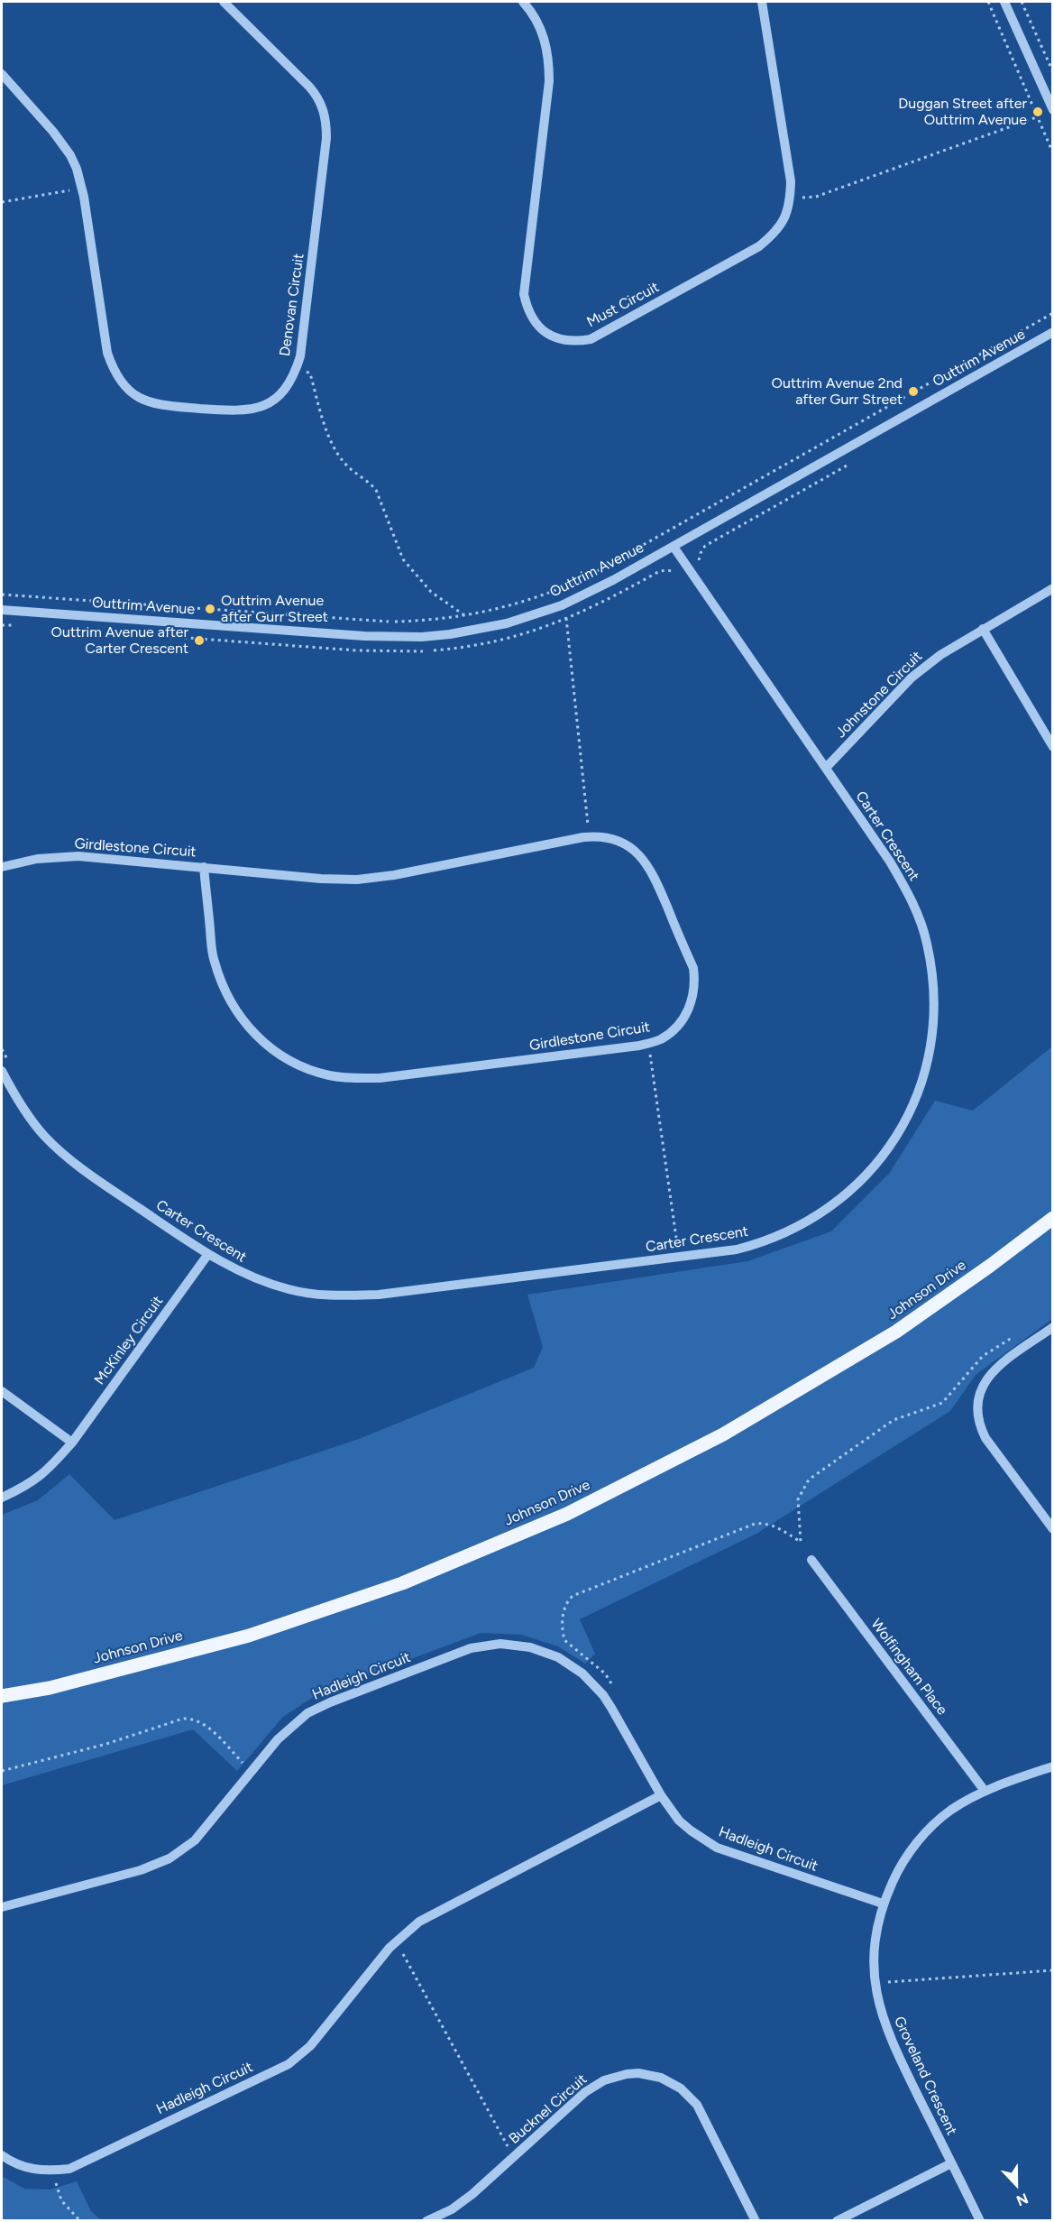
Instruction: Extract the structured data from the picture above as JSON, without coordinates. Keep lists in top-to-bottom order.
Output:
{
  "streets": {
    "main road": ["Johnson Drive"],
    "street": [
      "Denovan Circuit",
      "Must Circuit",
      "Outtrim Avenue",
      "Johnstone Circuit",
      "Carter Crescent",
      "Girdlestone Circuit",
      "McKinley Circuit",
      "Wolfingham Place",
      "Hadleigh Circuit",
      "Groveland Crescent",
      "Bucknel Circuit"
    ]
  },
  "crossings": [
    ["Outtrim Avenue", "Carter Crescent"],
    ["Johnstone Circuit", "Carter Crescent"],
    ["Carter Crescent", "McKinley Circuit"],
    ["Wolfingham Place", "Groveland Crescent"],
    ["Hadleigh Circuit", "Groveland Crescent"]
  ],
  "places": [
    "Duggan Street after Outtrim Avenue",
    "Outtrim Avenue 2nd after Gurr Street",
    "Outtrim Avenue after Gurr Street",
    "Outtrim Avenue after Carter Crescent"
  ],
  "north": "bottom"
}
